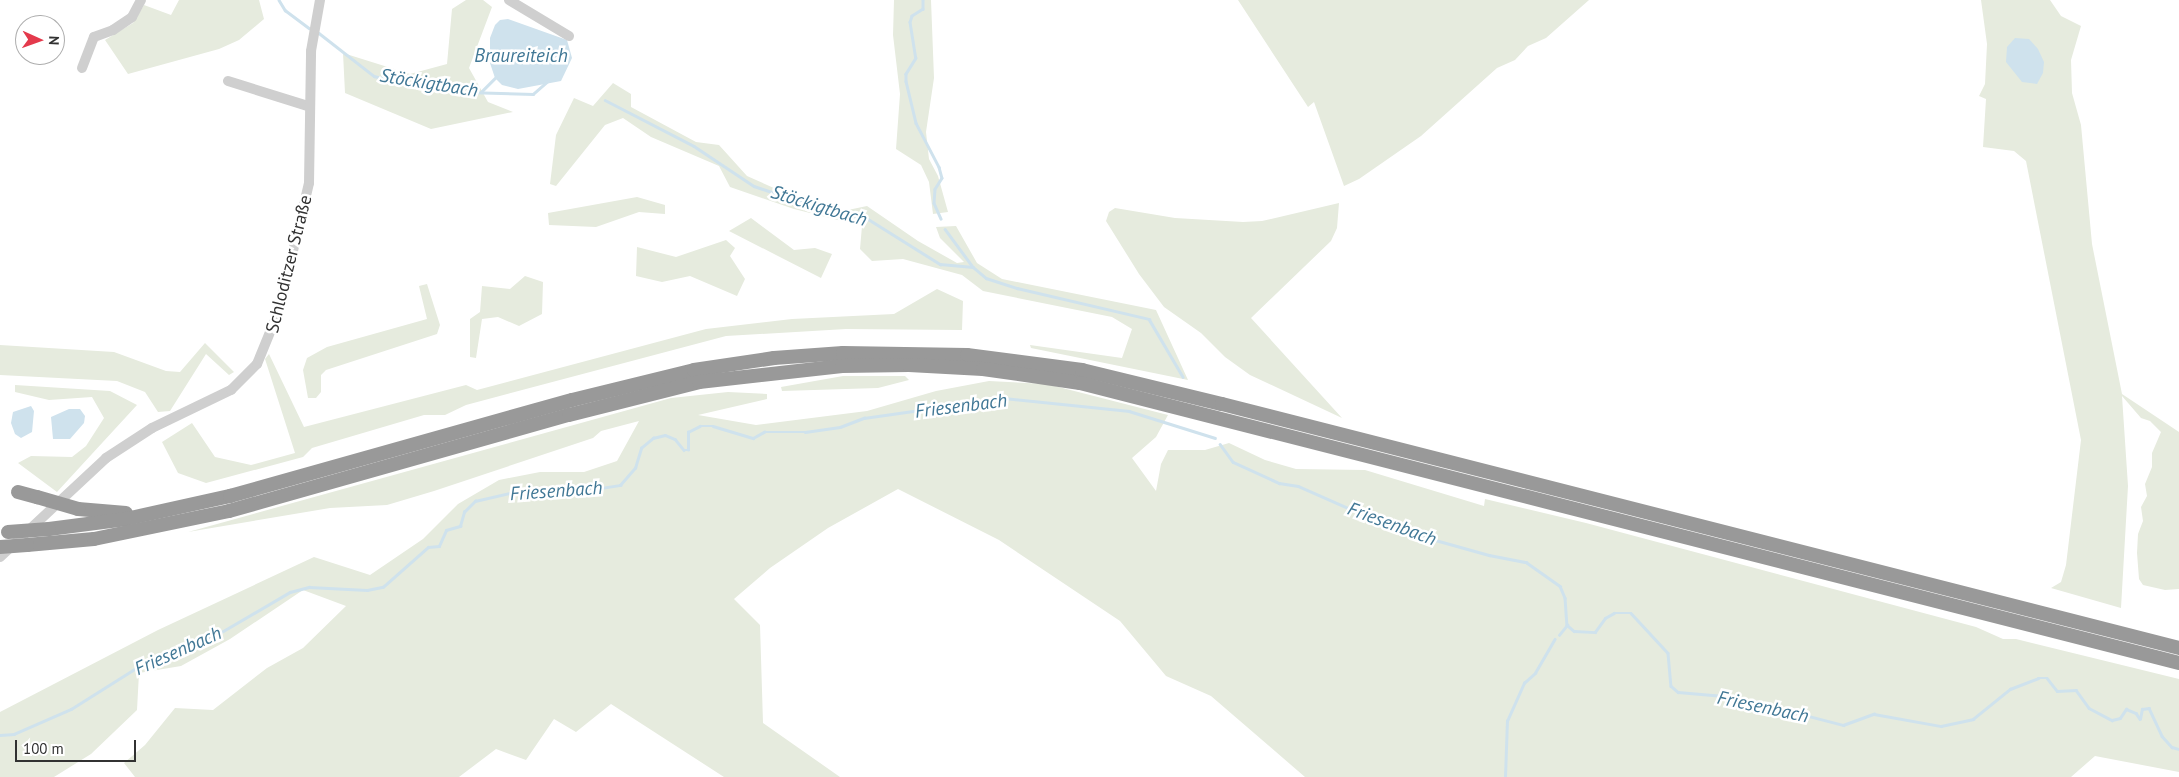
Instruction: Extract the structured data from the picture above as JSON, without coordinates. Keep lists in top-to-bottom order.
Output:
{
  "streets": {
    "street": ["Schloditzer Straße"]
  },
  "water": ["Braureiteich", "Stöckigtbach", "Friesenbach"],
  "scale_bar": "100 m",
  "north": "right"
}
